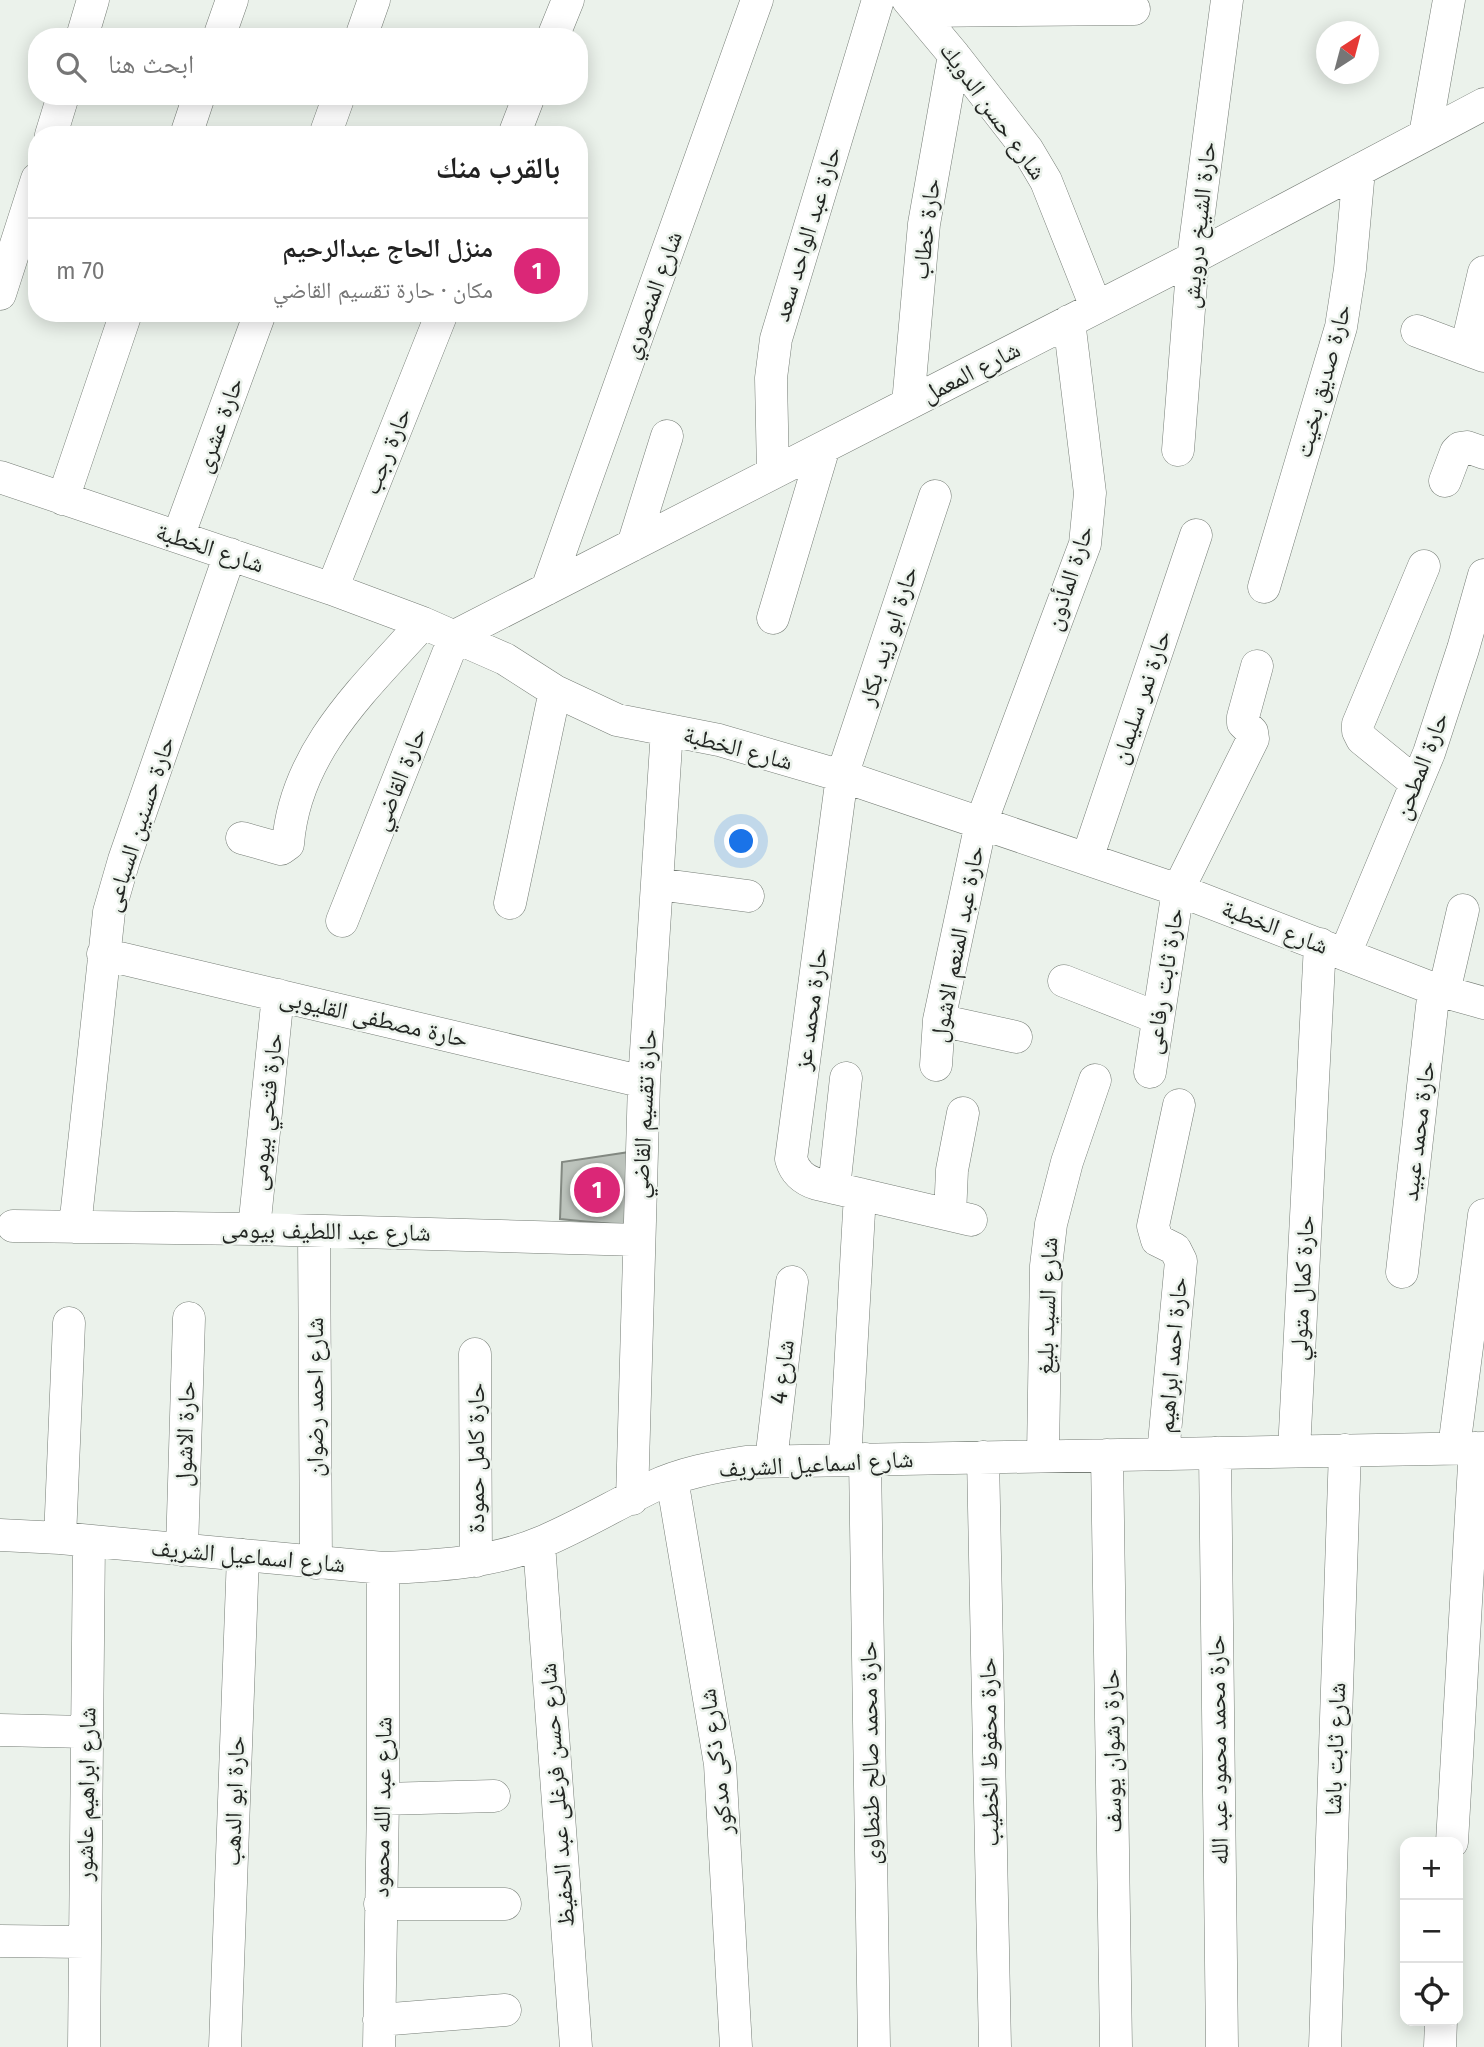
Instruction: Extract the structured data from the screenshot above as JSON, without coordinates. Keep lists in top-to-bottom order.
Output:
{
  "streets": {
    "street": [
      "شارع حسن الدويك",
      "حارة الشيخ درويش",
      "حارة خطاب",
      "حارة عبد الواحد سعد",
      "شارع المنصوري",
      "شارع المعمل",
      "حارة صديق بخيت",
      "حارة عشرى",
      "حارة رجب",
      "شارع الخطبة",
      "حارة المأذون",
      "حارة ابو زيد بكار",
      "حارة نمر سليمان",
      "حارة المطحن",
      "حارة القاضي",
      "حارة حسنين السباعى",
      "حارة عبد المنعم الاشول",
      "حارة ثابت رفاعى",
      "حارة محمد عز",
      "حارة مصطفى القليوبى",
      "حارة فتحي بيومى",
      "حارة تقسيم القاضي",
      "حارة محمد عبيد",
      "شارع عبد اللطيف بيومى",
      "حارة كمال متولي",
      "شارع السيد بليغ",
      "حارة احمد ابراهيم",
      "شارع 4",
      "شارع احمد رضوان",
      "حارة الاشول",
      "حارة كامل حمودة",
      "شارع اسماعيل الشريف",
      "شارع ثابت باشا",
      "حارة محمد محمود عبد الله",
      "حارة رشوان يوسف",
      "حارة محفوظ الخطيب",
      "حارة محمد صالح طنطاوى",
      "شارع ذكى مدكور",
      "شارع ابراهيم عاشور",
      "شارع حسن فرغلى عبد الحفيظ",
      "حارة ابو الدهب",
      "شارع عبد الله محمود"
    ]
  },
  "crossings": [
    ["شارع حسن الدويك", "حارة خطاب"],
    ["شارع حسن الدويك", "شارع المعمل"],
    ["شارع حسن الدويك", "حارة المأذون"],
    ["حارة الشيخ درويش", "شارع المعمل"],
    ["حارة خطاب", "شارع المعمل"],
    ["حارة عبد الواحد سعد", "شارع المعمل"],
    ["شارع المنصوري", "شارع المعمل"],
    ["شارع المعمل", "حارة صديق بخيت"],
    ["شارع المعمل", "شارع الخطبة"],
    ["شارع المعمل", "حارة المأذون"],
    ["شارع المعمل", "حارة القاضي"],
    ["حارة عشرى", "شارع الخطبة"],
    ["حارة رجب", "شارع الخطبة"],
    ["شارع الخطبة", "حارة المأذون"],
    ["شارع الخطبة", "حارة ابو زيد بكار"],
    ["شارع الخطبة", "حارة نمر سليمان"],
    ["شارع الخطبة", "حارة المطحن"],
    ["شارع الخطبة", "حارة القاضي"],
    ["شارع الخطبة", "حارة حسنين السباعى"],
    ["شارع الخطبة", "حارة عبد المنعم الاشول"],
    ["شارع الخطبة", "حارة ثابت رفاعى"],
    ["شارع الخطبة", "حارة محمد عز"],
    ["شارع الخطبة", "حارة تقسيم القاضي"],
    ["شارع الخطبة", "حارة محمد عبيد"],
    ["حارة المأذون", "حارة عبد المنعم الاشول"],
    ["حارة ابو زيد بكار", "حارة محمد عز"],
    ["حارة المطحن", "حارة كمال متولي"],
    ["حارة حسنين السباعى", "حارة مصطفى القليوبى"],
    ["حارة حسنين السباعى", "شارع عبد اللطيف بيومى"],
    ["حارة مصطفى القليوبى", "حارة فتحي بيومى"],
    ["حارة مصطفى القليوبى", "حارة تقسيم القاضي"],
    ["حارة فتحي بيومى", "شارع عبد اللطيف بيومى"],
    ["حارة تقسيم القاضي", "شارع عبد اللطيف بيومى"],
    ["حارة تقسيم القاضي", "شارع اسماعيل الشريف"],
    ["شارع عبد اللطيف بيومى", "شارع احمد رضوان"],
    ["حارة كمال متولي", "شارع اسماعيل الشريف"],
    ["شارع السيد بليغ", "شارع اسماعيل الشريف"],
    ["حارة احمد ابراهيم", "شارع اسماعيل الشريف"],
    ["شارع 4", "شارع اسماعيل الشريف"],
    ["شارع احمد رضوان", "شارع اسماعيل الشريف"],
    ["حارة الاشول", "شارع اسماعيل الشريف"],
    ["حارة كامل حمودة", "شارع اسماعيل الشريف"],
    ["شارع اسماعيل الشريف", "شارع ثابت باشا"],
    ["شارع اسماعيل الشريف", "حارة محمد محمود عبد الله"],
    ["شارع اسماعيل الشريف", "حارة رشوان يوسف"],
    ["شارع اسماعيل الشريف", "حارة محفوظ الخطيب"],
    ["شارع اسماعيل الشريف", "حارة محمد صالح طنطاوى"],
    ["شارع اسماعيل الشريف", "شارع ذكى مدكور"],
    ["شارع اسماعيل الشريف", "شارع ابراهيم عاشور"],
    ["شارع اسماعيل الشريف", "شارع حسن فرغلى عبد الحفيظ"],
    ["شارع اسماعيل الشريف", "حارة ابو الدهب"],
    ["شارع اسماعيل الشريف", "شارع عبد الله محمود"]
  ],
  "north": "top right",
  "page": {
    "search": "ابحث هنا",
    "heading": "بالقرب منك",
    "list": [
      {
        "mark": "1",
        "name": "منزل الحاج عبدالرحيم",
        "note": "مكان · حارة تقسيم القاضي",
        "value": "70 m"
      }
    ],
    "pins": "1",
    "map_buttons": ["+", "−"]
  }
}
